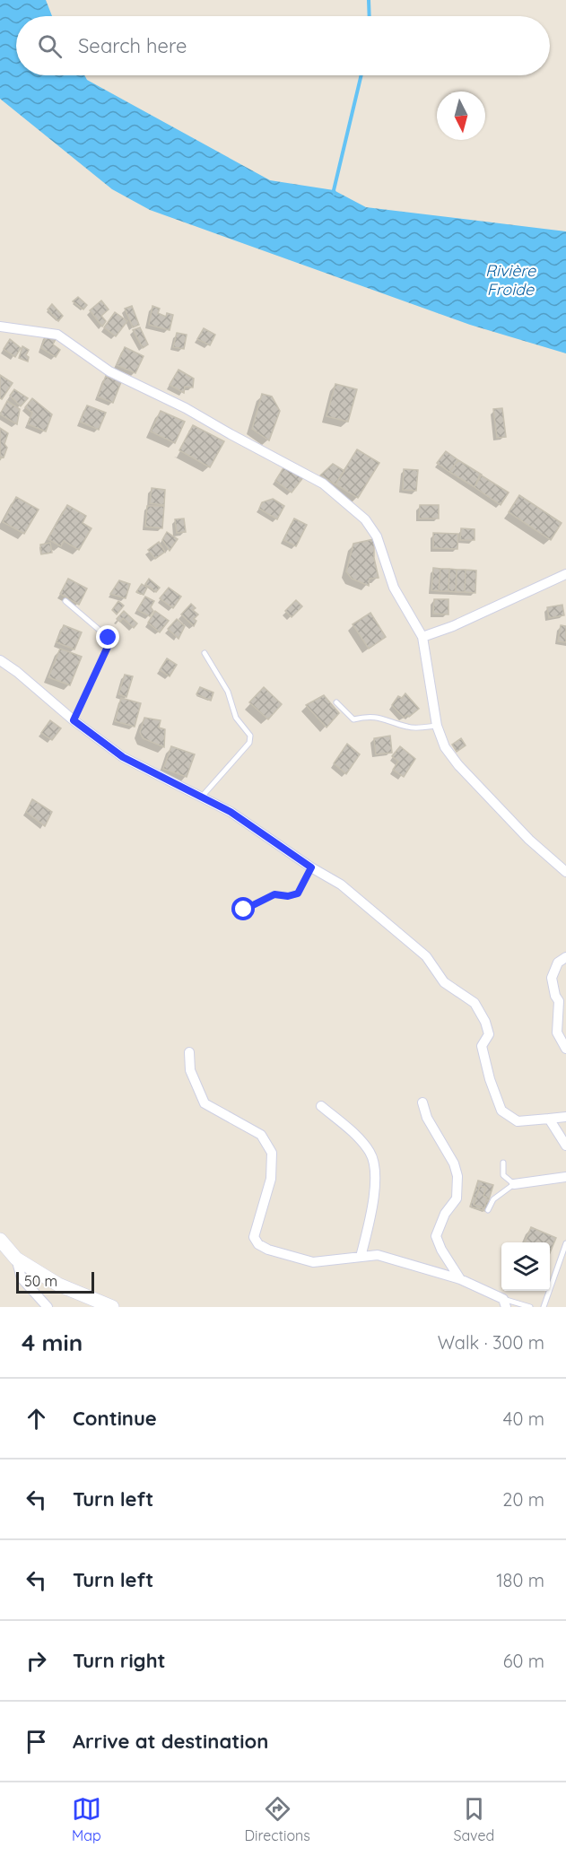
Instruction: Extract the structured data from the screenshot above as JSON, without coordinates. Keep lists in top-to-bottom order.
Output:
{
  "water": ["Rivière Froide"],
  "scale_bar": "50 m",
  "north": "bottom",
  "page": {
    "search": "Search here",
    "scale": "50 m",
    "heading": ["4 min", "Walk · 300 m"],
    "list": [
      ["Continue", "40 m"],
      ["Turn left", "20 m"],
      ["Turn left", "180 m"],
      ["Turn right", "60 m"],
      "Arrive at destination"
    ],
    "nav": ["Map", "Directions", "Saved"]
  }
}
